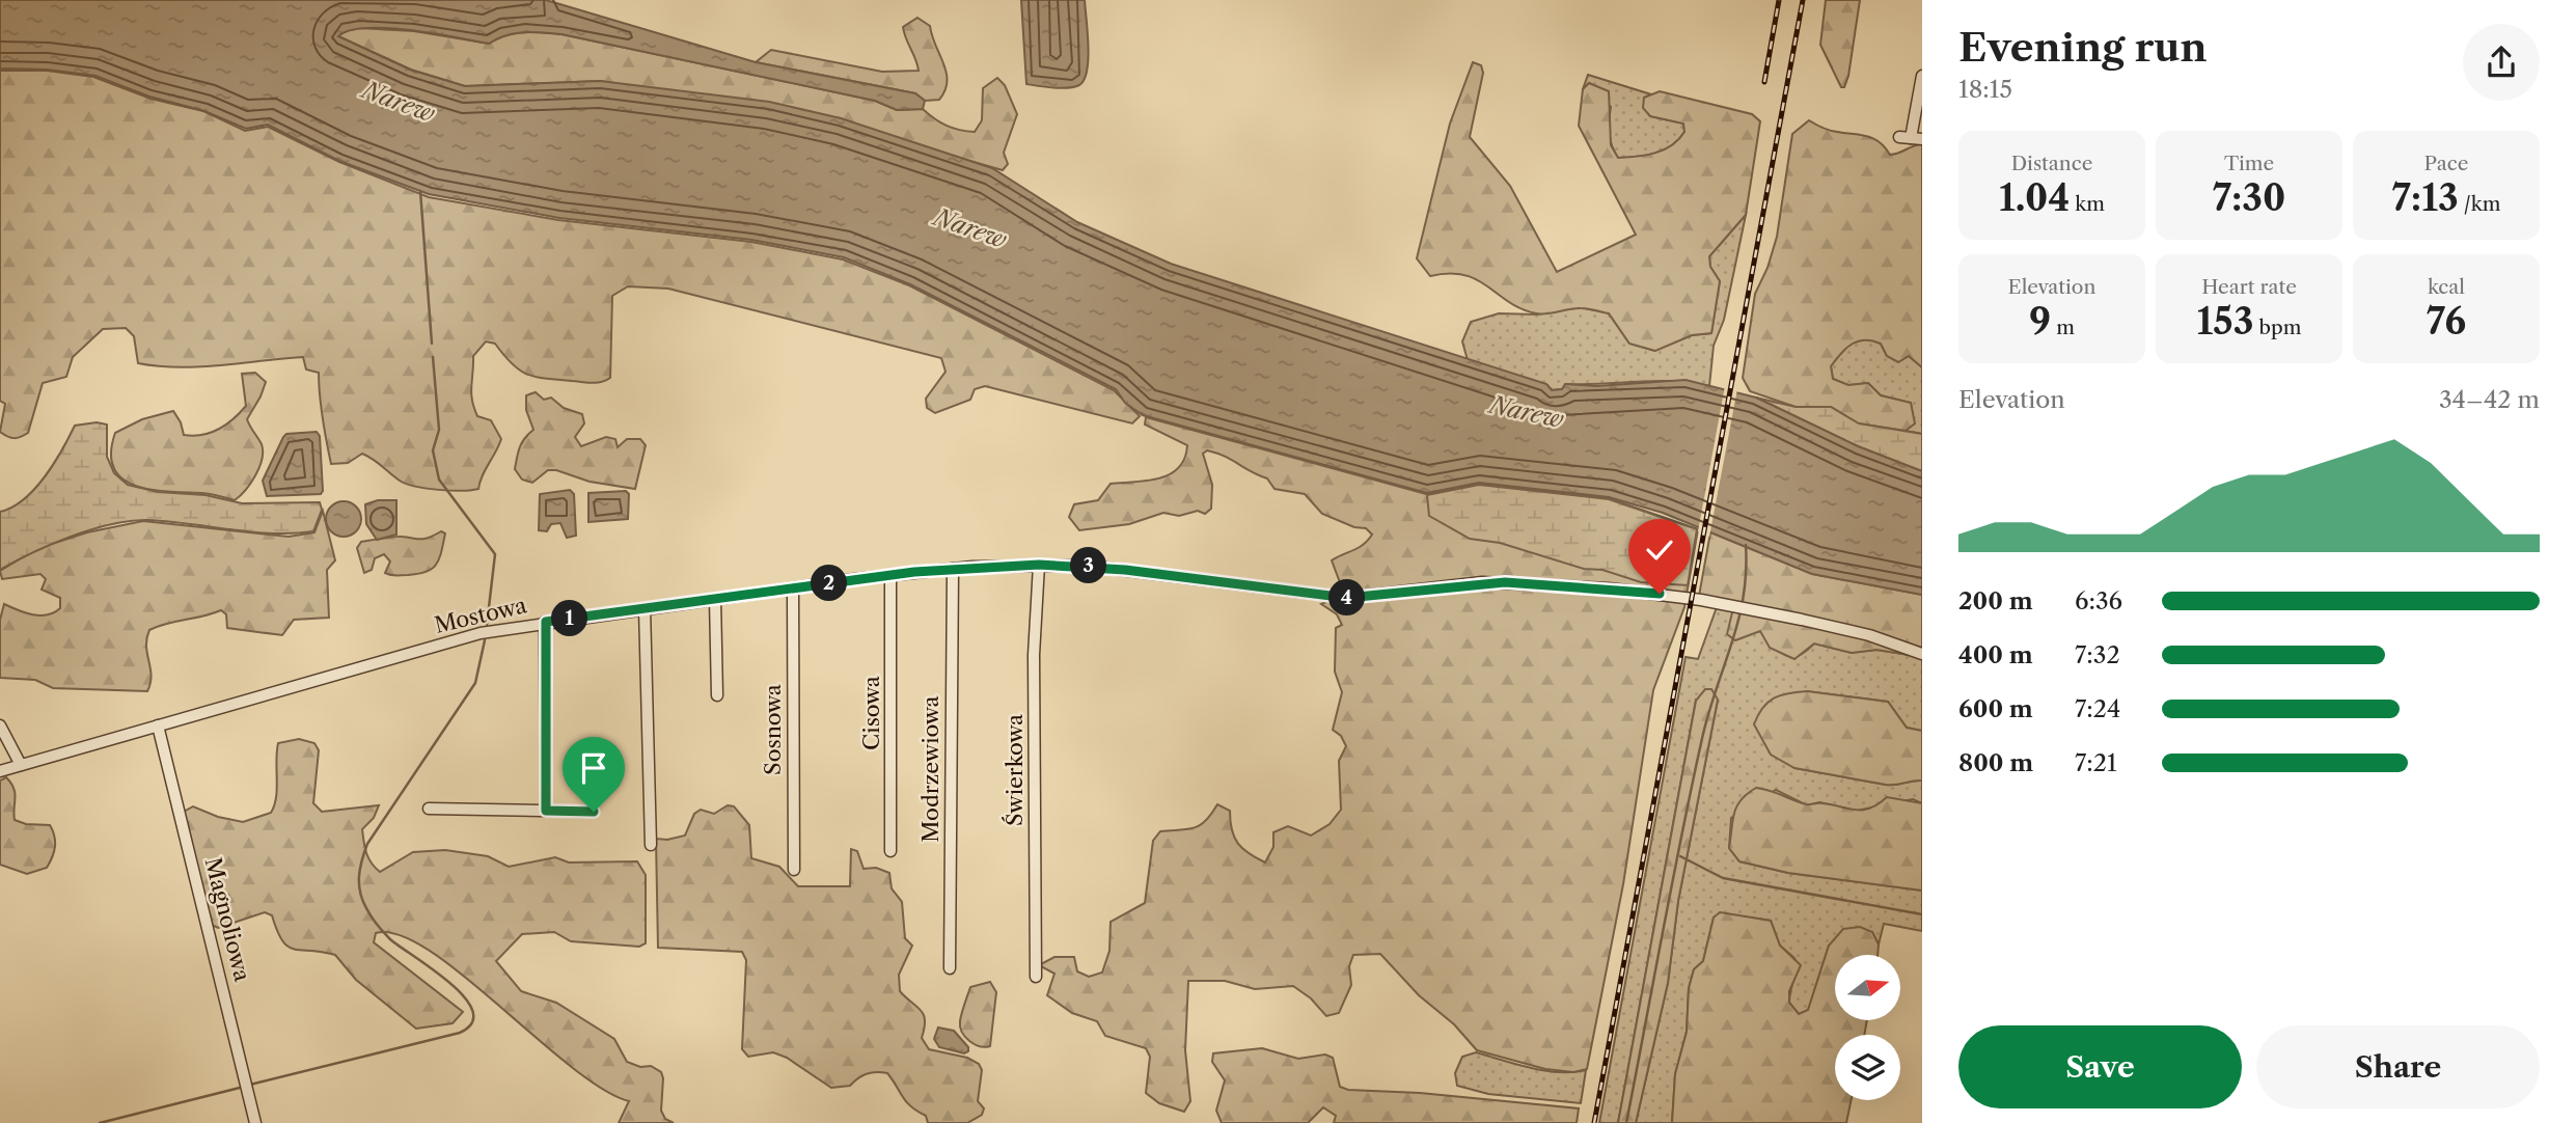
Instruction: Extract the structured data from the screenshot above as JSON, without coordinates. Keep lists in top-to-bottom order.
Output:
{
  "streets": {
    "street": [
      "Mostowa",
      "Cisowa",
      "Sosnowa",
      "Modrzewiowa",
      "Świerkowa",
      "Magnoliowa"
    ]
  },
  "crossings": [
    ["Mostowa", "Cisowa"],
    ["Mostowa", "Sosnowa"],
    ["Mostowa", "Modrzewiowa"],
    ["Mostowa", "Świerkowa"],
    ["Mostowa", "Magnoliowa"]
  ],
  "water": ["Narew"],
  "north": "right",
  "page": {
    "heading": ["Evening run", "18:15"],
    "stats": [
      ["Distance", "1.04 km"],
      ["Time", "7:30"],
      ["Pace", "7:13 /km"],
      ["Elevation", "9 m"],
      ["Heart rate", "153 bpm"],
      ["kcal", "76"]
    ],
    "chart": ["Elevation", "34–42 m"],
    "pins": [
      "3",
      "2",
      "4",
      "1"
    ],
    "list": [
      {
        "name": "200 m",
        "note": "6:36"
      },
      {
        "name": "400 m",
        "note": "7:32"
      },
      {
        "name": "600 m",
        "note": "7:24"
      },
      {
        "name": "800 m",
        "note": "7:21"
      }
    ],
    "buttons": ["Save", "Share"]
  }
}
